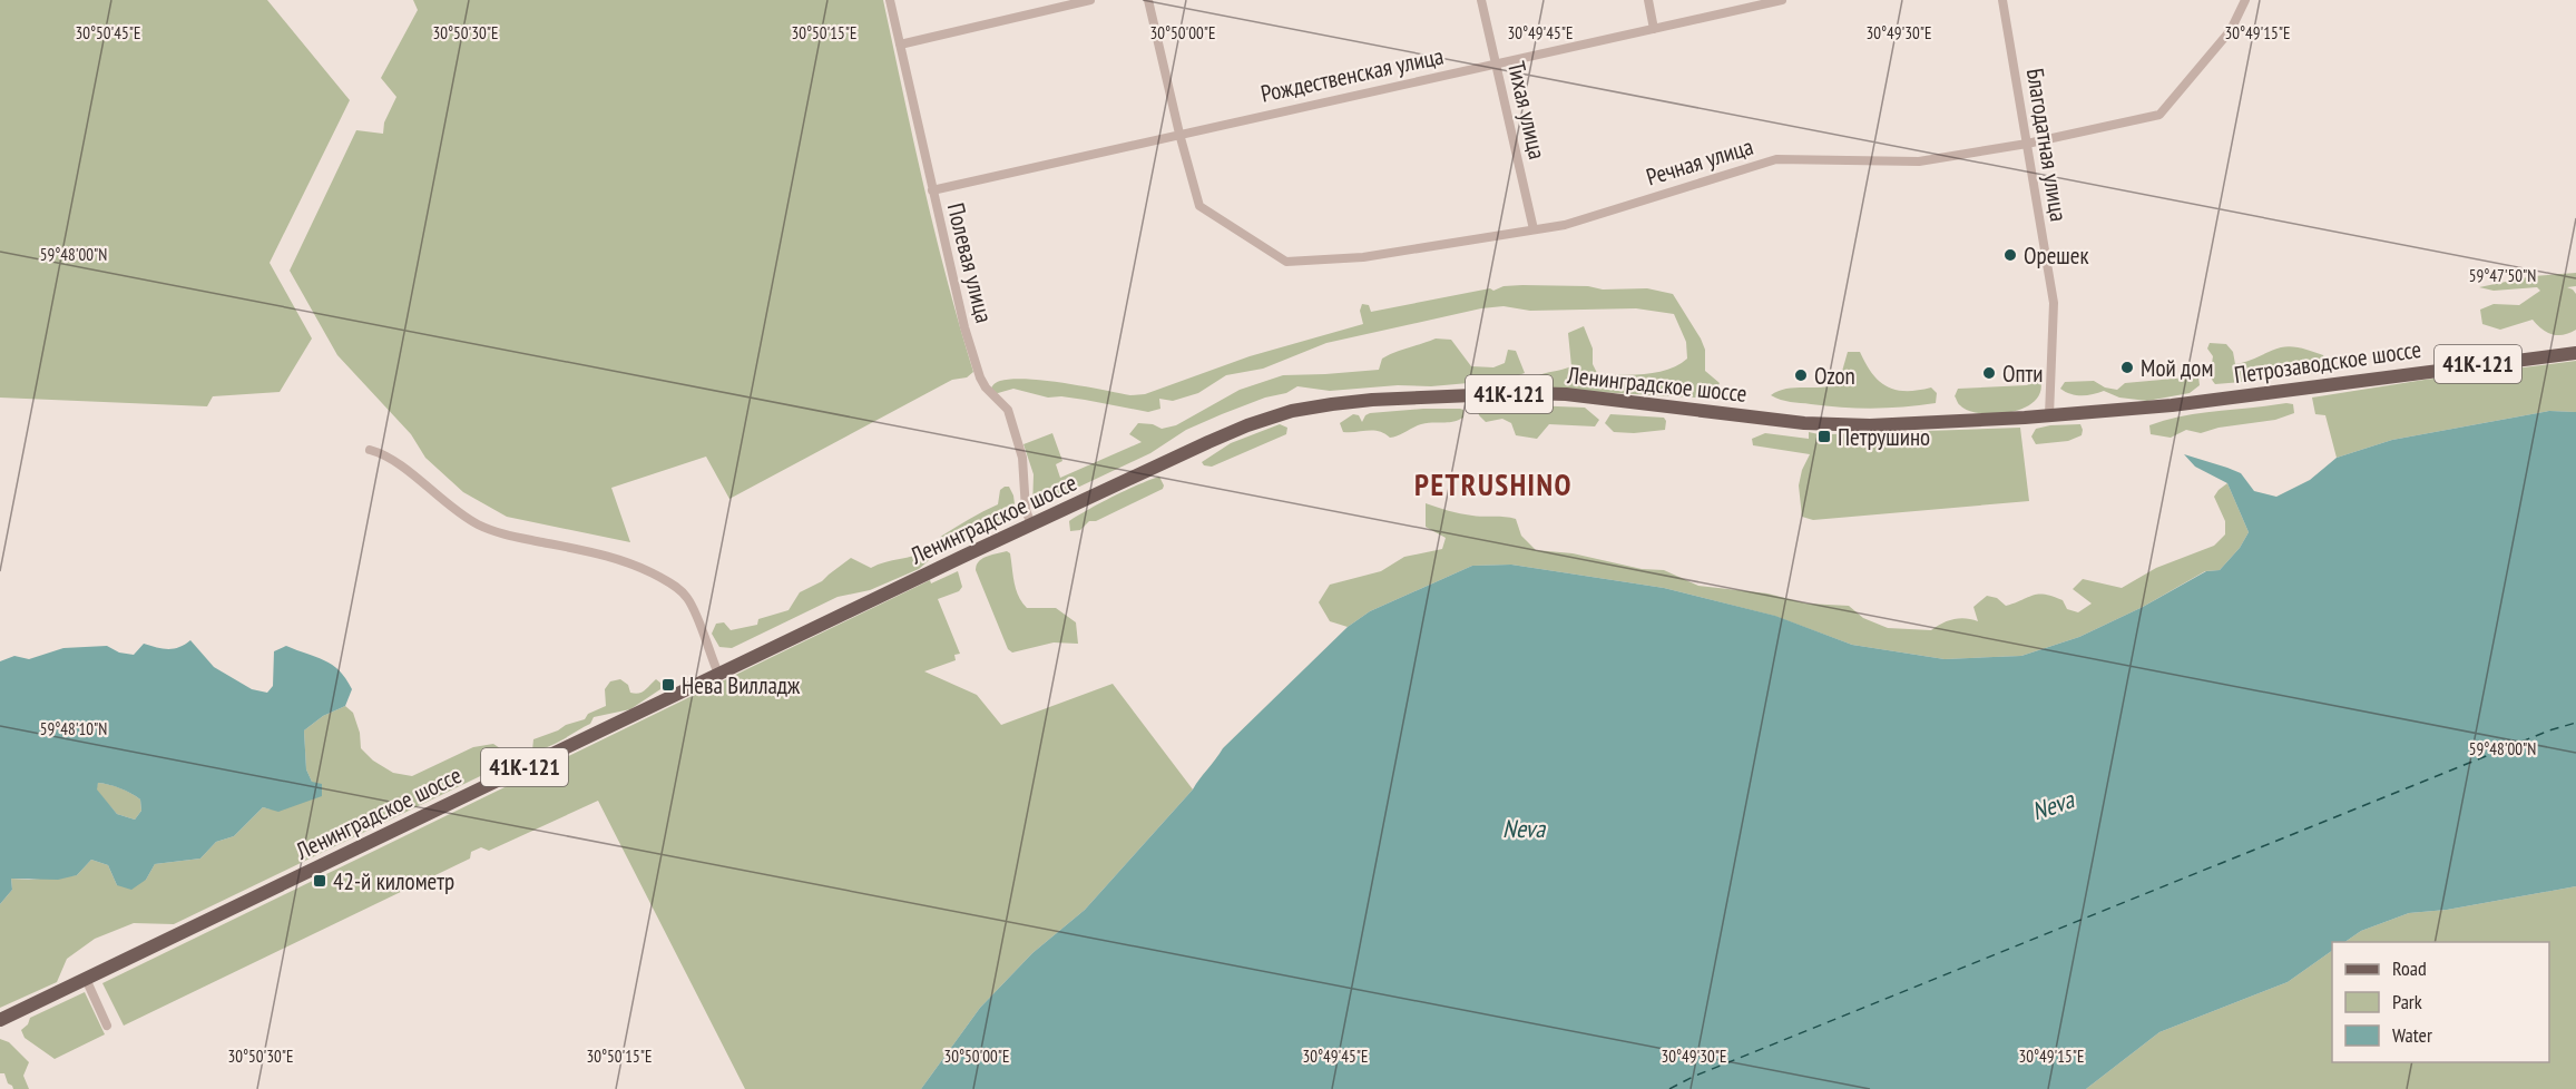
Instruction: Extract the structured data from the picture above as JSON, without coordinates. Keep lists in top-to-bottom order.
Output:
{
  "streets": {
    "main road": ["Петрозаводское шоссе", "41К-121", "Ленинградское шоссе"],
    "street": [
      "Рождественская улица",
      "Тихая улица",
      "Благодатная улица",
      "Речная улица",
      "Полевая улица"
    ]
  },
  "crossings": [
    ["Рождественская улица", "Тихая улица"],
    ["Рождественская улица", "Речная улица"],
    ["Рождественская улица", "Полевая улица"],
    ["Тихая улица", "Речная улица"],
    ["Благодатная улица", "Речная улица"],
    ["Благодатная улица", "Ленинградское шоссе"],
    ["Полевая улица", "Ленинградское шоссе"],
    ["Петрозаводское шоссе", "Ленинградское шоссе"]
  ],
  "districts": ["PETRUSHINO"],
  "water": ["Neva"],
  "places": {
    "other": [
      "Орешек",
      "Мой дом",
      "Опти",
      "Ozon"
    ],
    "transit": ["Петрушино", "Нева Вилладж", "42-й километр"]
  },
  "legend": ["Road", "Park", "Water"],
  "coordinates": [
    "30°50'45\"E",
    "30°50'30\"E",
    "30°50'15\"E",
    "30°50'00\"E",
    "30°49'45\"E",
    "30°49'30\"E",
    "30°49'15\"E",
    "59°48'00\"N",
    "59°47'50\"N",
    "59°48'10\"N"
  ]
}
